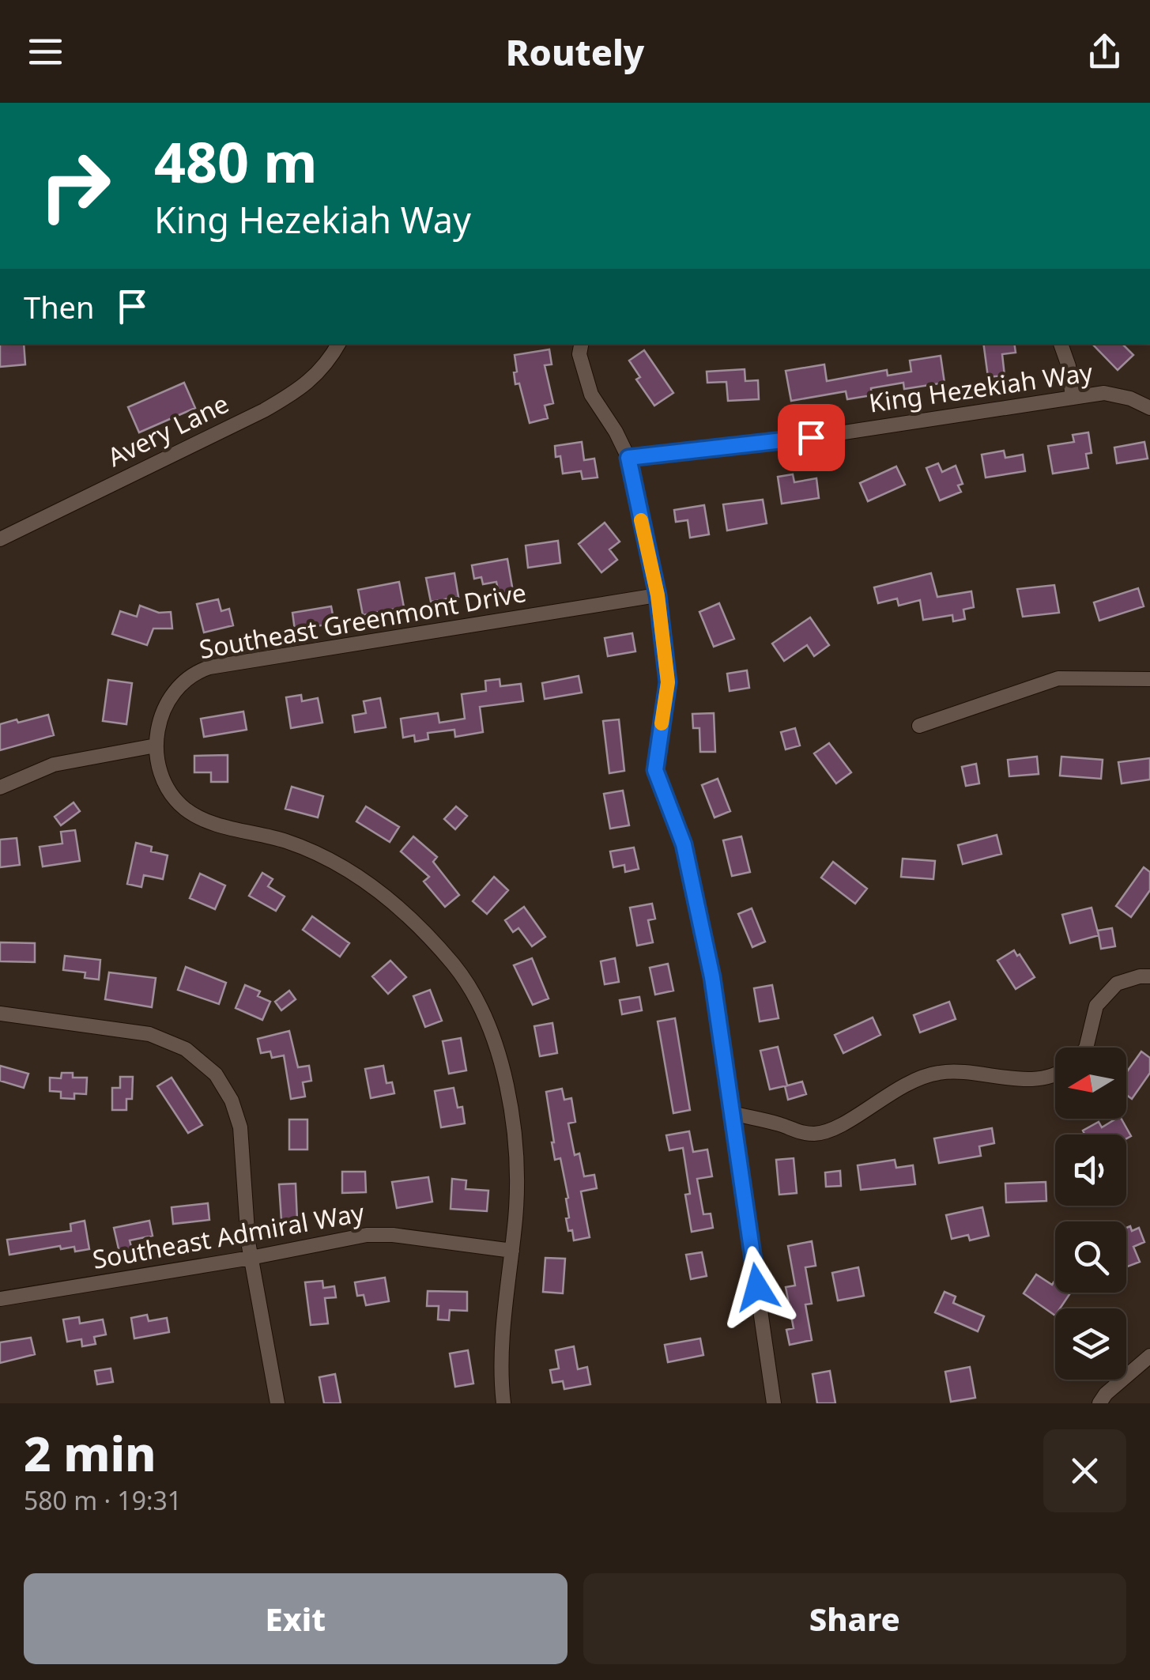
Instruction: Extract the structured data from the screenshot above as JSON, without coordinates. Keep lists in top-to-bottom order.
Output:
{
  "streets": {
    "street": [
      "King Hezekiah Way",
      "Avery Lane",
      "Southeast Greenmont Drive",
      "Southeast Admiral Way"
    ]
  },
  "crossings": [
    ["Southeast Greenmont Drive", "Southeast Admiral Way"]
  ],
  "north": "left",
  "page": {
    "header": "Routely",
    "turn": ["480 m", "King Hezekiah Way"],
    "then": "Then",
    "heading": ["2 min", "580 m · 19:31"],
    "buttons": ["Exit", "Share"]
  }
}
